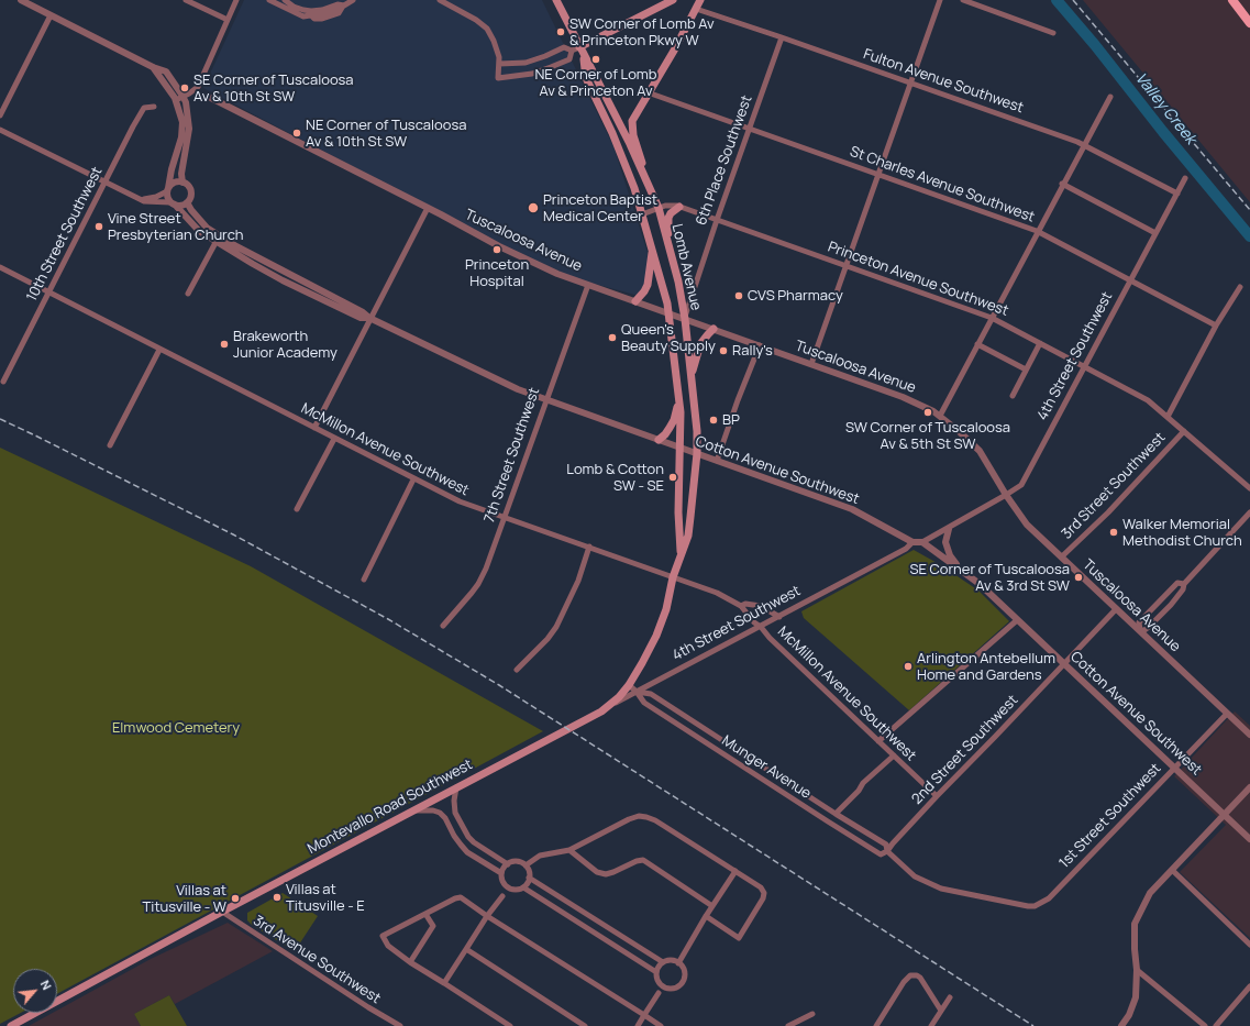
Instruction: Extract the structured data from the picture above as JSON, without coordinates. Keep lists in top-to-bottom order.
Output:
{
  "streets": {
    "main road": ["Lomb Avenue", "4th Street Southwest", "Montevallo Road Southwest"],
    "street": [
      "Fulton Avenue Southwest",
      "6th Place Southwest",
      "St Charles Avenue Southwest",
      "10th Street Southwest",
      "Tuscaloosa Avenue",
      "Princeton Avenue Southwest",
      "McMillon Avenue Southwest",
      "7th Street Southwest",
      "Cotton Avenue Southwest",
      "3rd Street Southwest",
      "2nd Street Southwest",
      "Munger Avenue",
      "1st Street Southwest",
      "3rd Avenue Southwest"
    ]
  },
  "crossings": [
    ["Fulton Avenue Southwest", "6th Place Southwest"],
    ["Fulton Avenue Southwest", "4th Street Southwest"],
    ["6th Place Southwest", "St Charles Avenue Southwest"],
    ["6th Place Southwest", "Tuscaloosa Avenue"],
    ["6th Place Southwest", "Lomb Avenue"],
    ["6th Place Southwest", "Princeton Avenue Southwest"],
    ["St Charles Avenue Southwest", "4th Street Southwest"],
    ["St Charles Avenue Southwest", "3rd Street Southwest"],
    ["10th Street Southwest", "McMillon Avenue Southwest"],
    ["Tuscaloosa Avenue", "Lomb Avenue"],
    ["Tuscaloosa Avenue", "4th Street Southwest"],
    ["Tuscaloosa Avenue", "7th Street Southwest"],
    ["Tuscaloosa Avenue", "3rd Street Southwest"],
    ["Tuscaloosa Avenue", "2nd Street Southwest"],
    ["Tuscaloosa Avenue", "1st Street Southwest"],
    ["Lomb Avenue", "Princeton Avenue Southwest"],
    ["Lomb Avenue", "4th Street Southwest"],
    ["Lomb Avenue", "McMillon Avenue Southwest"],
    ["Lomb Avenue", "Cotton Avenue Southwest"],
    ["Lomb Avenue", "Munger Avenue"],
    ["Princeton Avenue Southwest", "4th Street Southwest"],
    ["Princeton Avenue Southwest", "3rd Street Southwest"],
    ["4th Street Southwest", "McMillon Avenue Southwest"],
    ["4th Street Southwest", "Cotton Avenue Southwest"],
    ["4th Street Southwest", "Munger Avenue"],
    ["4th Street Southwest", "Montevallo Road Southwest"],
    ["McMillon Avenue Southwest", "7th Street Southwest"],
    ["McMillon Avenue Southwest", "2nd Street Southwest"],
    ["7th Street Southwest", "Cotton Avenue Southwest"],
    ["Cotton Avenue Southwest", "2nd Street Southwest"],
    ["Cotton Avenue Southwest", "1st Street Southwest"],
    ["2nd Street Southwest", "Munger Avenue"],
    ["Munger Avenue", "1st Street Southwest"],
    ["Montevallo Road Southwest", "3rd Avenue Southwest"]
  ],
  "water": ["Valley Creek"],
  "parks": ["Elmwood Cemetery"],
  "places": [
    "SW Corner of Lomb Av & Princeton Pkwy W",
    "NE Corner of Lomb Av & Princeton Av",
    "SE Corner of Tuscaloosa Av & 10th St SW",
    "NE Corner of Tuscaloosa Av & 10th St SW",
    "Princeton Baptist Medical Center",
    "Vine Street Presbyterian Church",
    "Princeton Hospital",
    "CVS Pharmacy",
    "Queen's Beauty Supply",
    "Brakeworth Junior Academy",
    "Rally's",
    "SW Corner of Tuscaloosa Av & 5th St SW",
    "BP",
    "Lomb & Cotton SW - SE",
    "Walker Memorial Methodist Church",
    "SE Corner of Tuscaloosa Av & 3rd St SW",
    "Arlington Antebellum Home and Gardens",
    "Villas at Titusville - E",
    "Villas at Titusville - W"
  ],
  "north": "top right"
}
